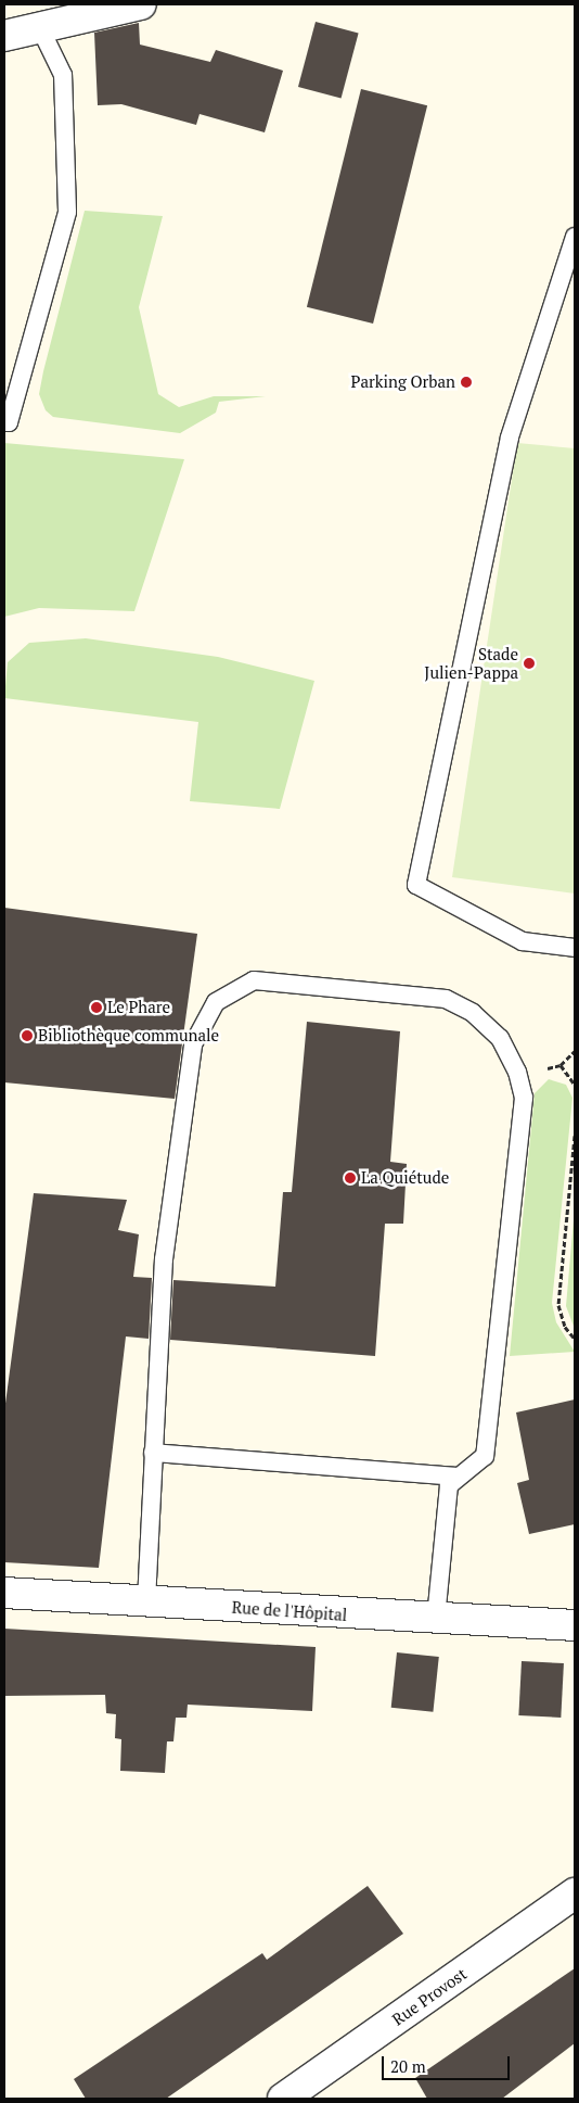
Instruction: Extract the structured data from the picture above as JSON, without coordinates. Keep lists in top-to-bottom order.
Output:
{
  "streets": {
    "street": ["Rue de l'Hôpital", "Rue Provost"]
  },
  "places": [
    "Parking Orban",
    "Stade Julien-Pappa",
    "Le Phare",
    "Bibliothèque communale",
    "La Quiétude"
  ],
  "scale_bar": "20 m"
}
